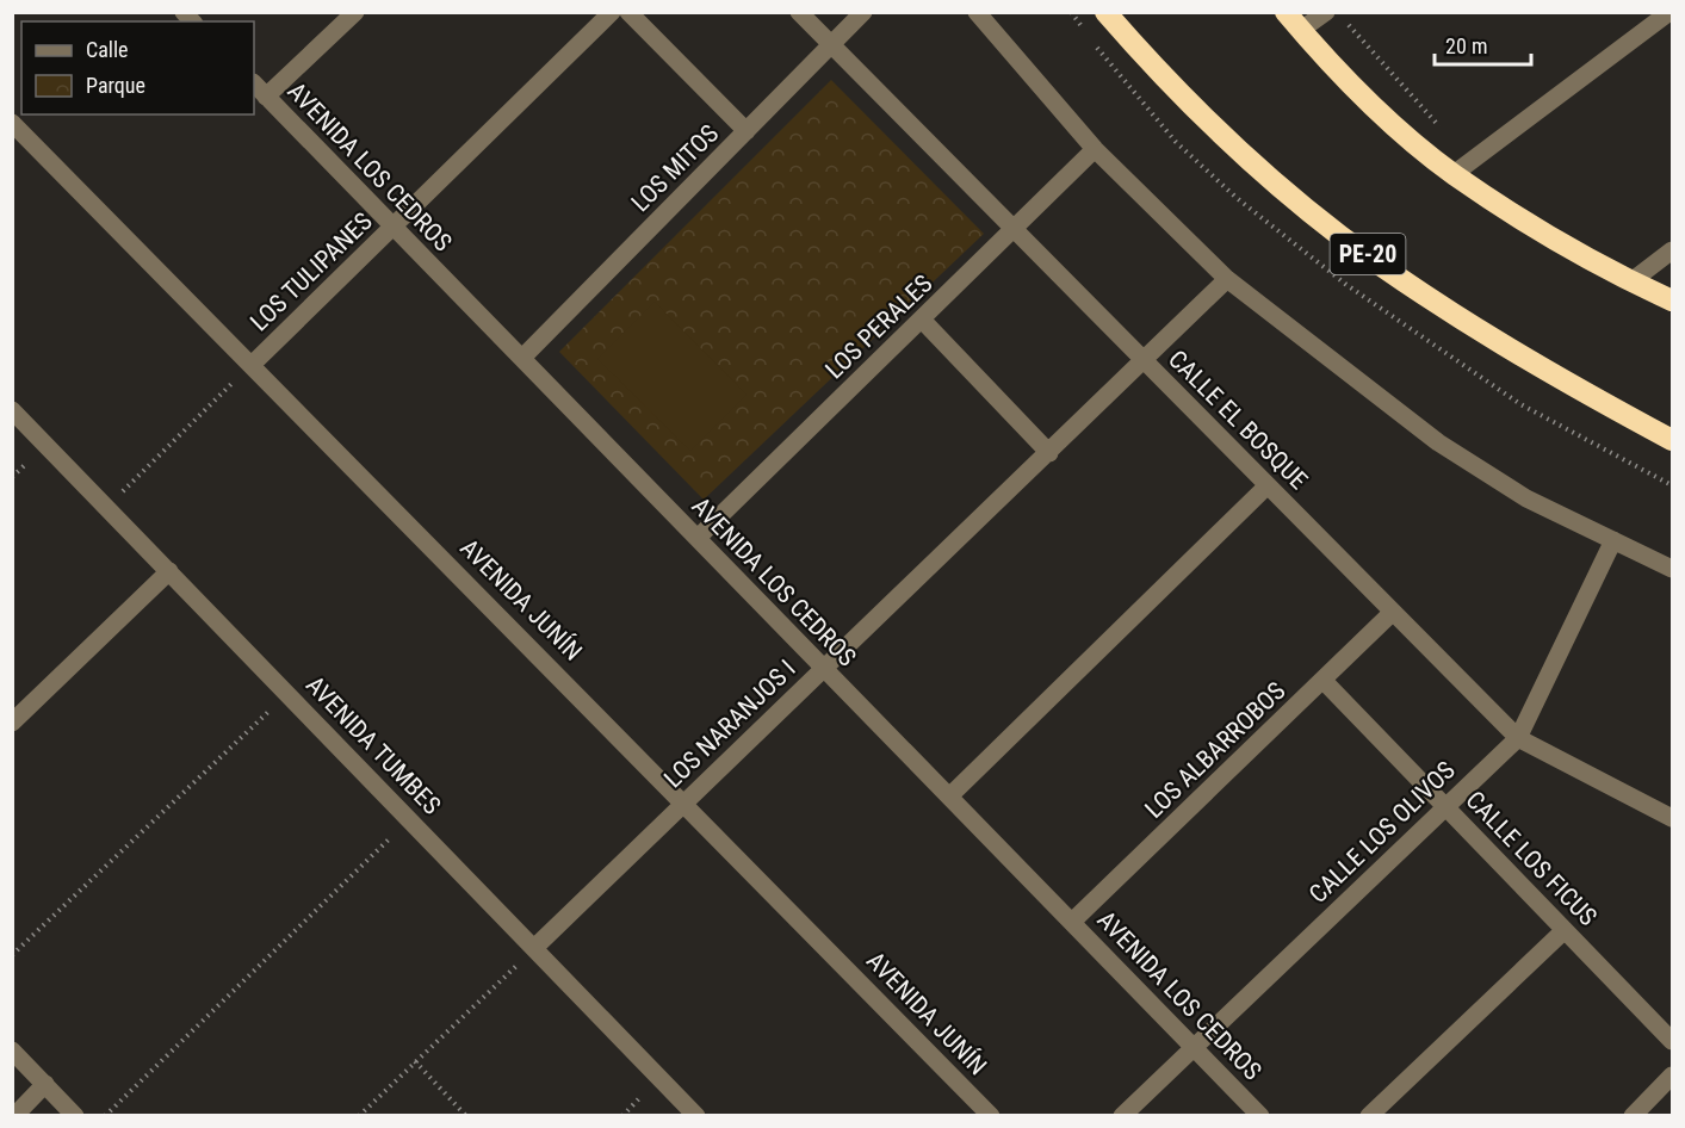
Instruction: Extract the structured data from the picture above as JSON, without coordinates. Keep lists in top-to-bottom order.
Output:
{
  "streets": {
    "highway": ["PE-20"],
    "street": [
      "AVENIDA LOS CEDROS",
      "LOS MITOS",
      "LOS TULIPANES",
      "LOS PERALES",
      "CALLE EL BOSQUE",
      "AVENIDA JUNÍN",
      "LOS NARANJOS I",
      "AVENIDA TUMBES",
      "LOS ALBARROBOS",
      "CALLE LOS OLIVOS",
      "CALLE LOS FICUS"
    ]
  },
  "crossings": [
    ["AVENIDA LOS CEDROS", "LOS MITOS"],
    ["AVENIDA LOS CEDROS", "LOS TULIPANES"],
    ["AVENIDA LOS CEDROS", "LOS PERALES"],
    ["AVENIDA LOS CEDROS", "LOS NARANJOS I"],
    ["AVENIDA LOS CEDROS", "LOS ALBARROBOS"],
    ["AVENIDA LOS CEDROS", "CALLE LOS OLIVOS"],
    ["LOS MITOS", "CALLE EL BOSQUE"],
    ["LOS TULIPANES", "AVENIDA JUNÍN"],
    ["LOS TULIPANES", "AVENIDA TUMBES"],
    ["LOS PERALES", "CALLE EL BOSQUE"],
    ["CALLE EL BOSQUE", "LOS NARANJOS I"],
    ["CALLE EL BOSQUE", "LOS ALBARROBOS"],
    ["CALLE EL BOSQUE", "CALLE LOS OLIVOS"],
    ["AVENIDA JUNÍN", "LOS NARANJOS I"],
    ["LOS NARANJOS I", "AVENIDA TUMBES"],
    ["LOS ALBARROBOS", "CALLE LOS FICUS"],
    ["CALLE LOS OLIVOS", "CALLE LOS FICUS"]
  ],
  "legend": ["Calle", "Parque"],
  "scale_bar": "20 m"
}
